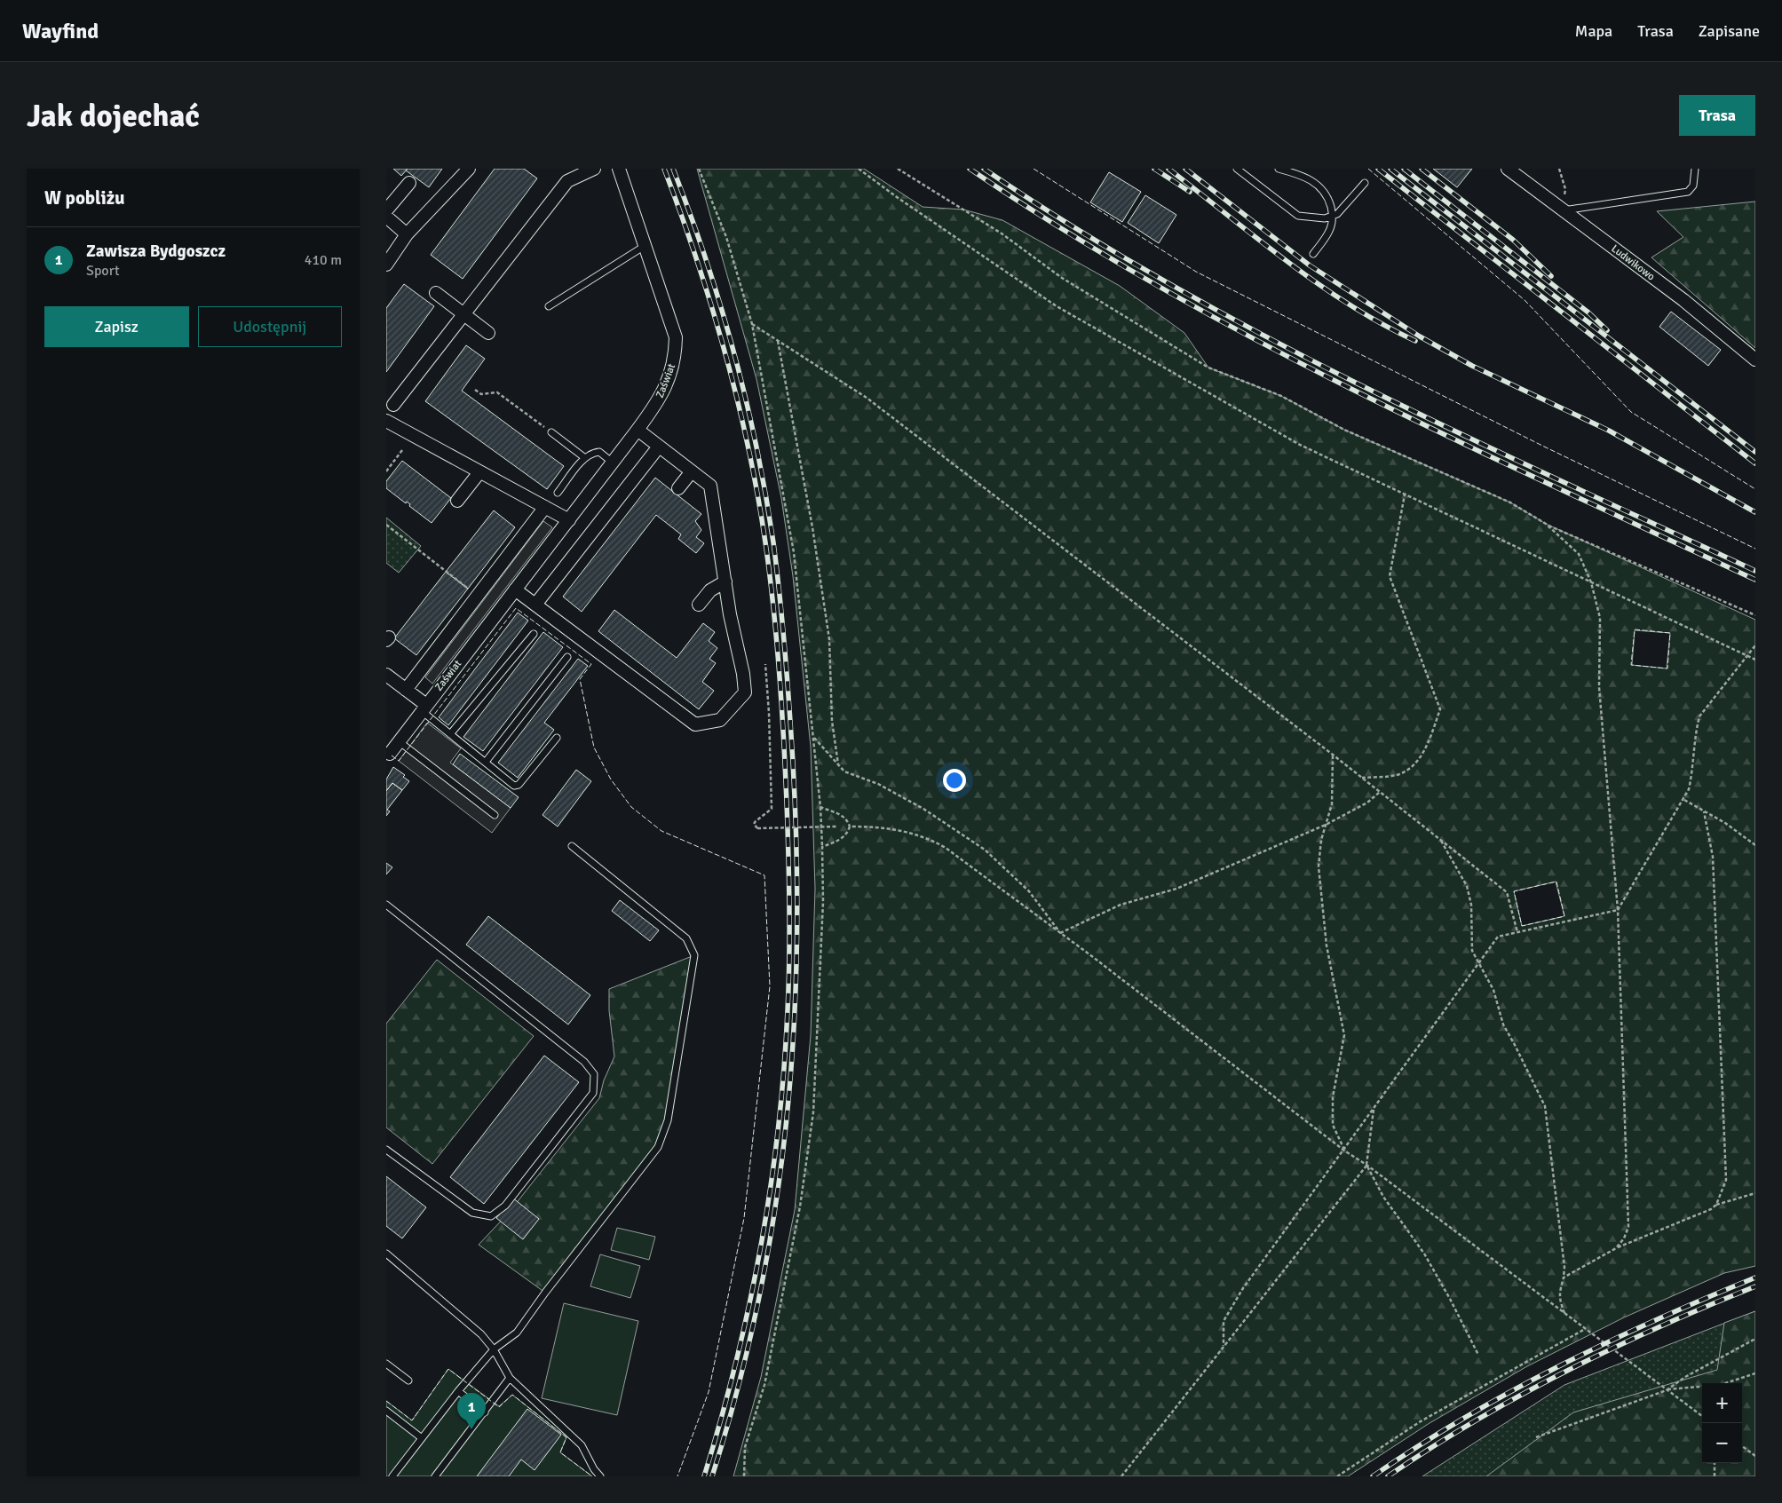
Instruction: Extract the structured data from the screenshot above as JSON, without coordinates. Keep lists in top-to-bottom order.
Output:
{
  "streets": {
    "street": ["Ludwikowo", "Zaświat"]
  },
  "page": {
    "header": "Wayfind",
    "nav": ["Mapa", "Trasa", "Zapisane"],
    "buttons": [
      "Trasa",
      ["Zapisz", "Udostępnij"]
    ],
    "title": "Jak dojechać",
    "heading": "W pobliżu",
    "list": [
      {
        "mark": "1",
        "name": "Zawisza Bydgoszcz",
        "note": "Sport",
        "value": "410 m"
      }
    ],
    "map_buttons": ["+", "−"],
    "pins": "1"
  }
}
